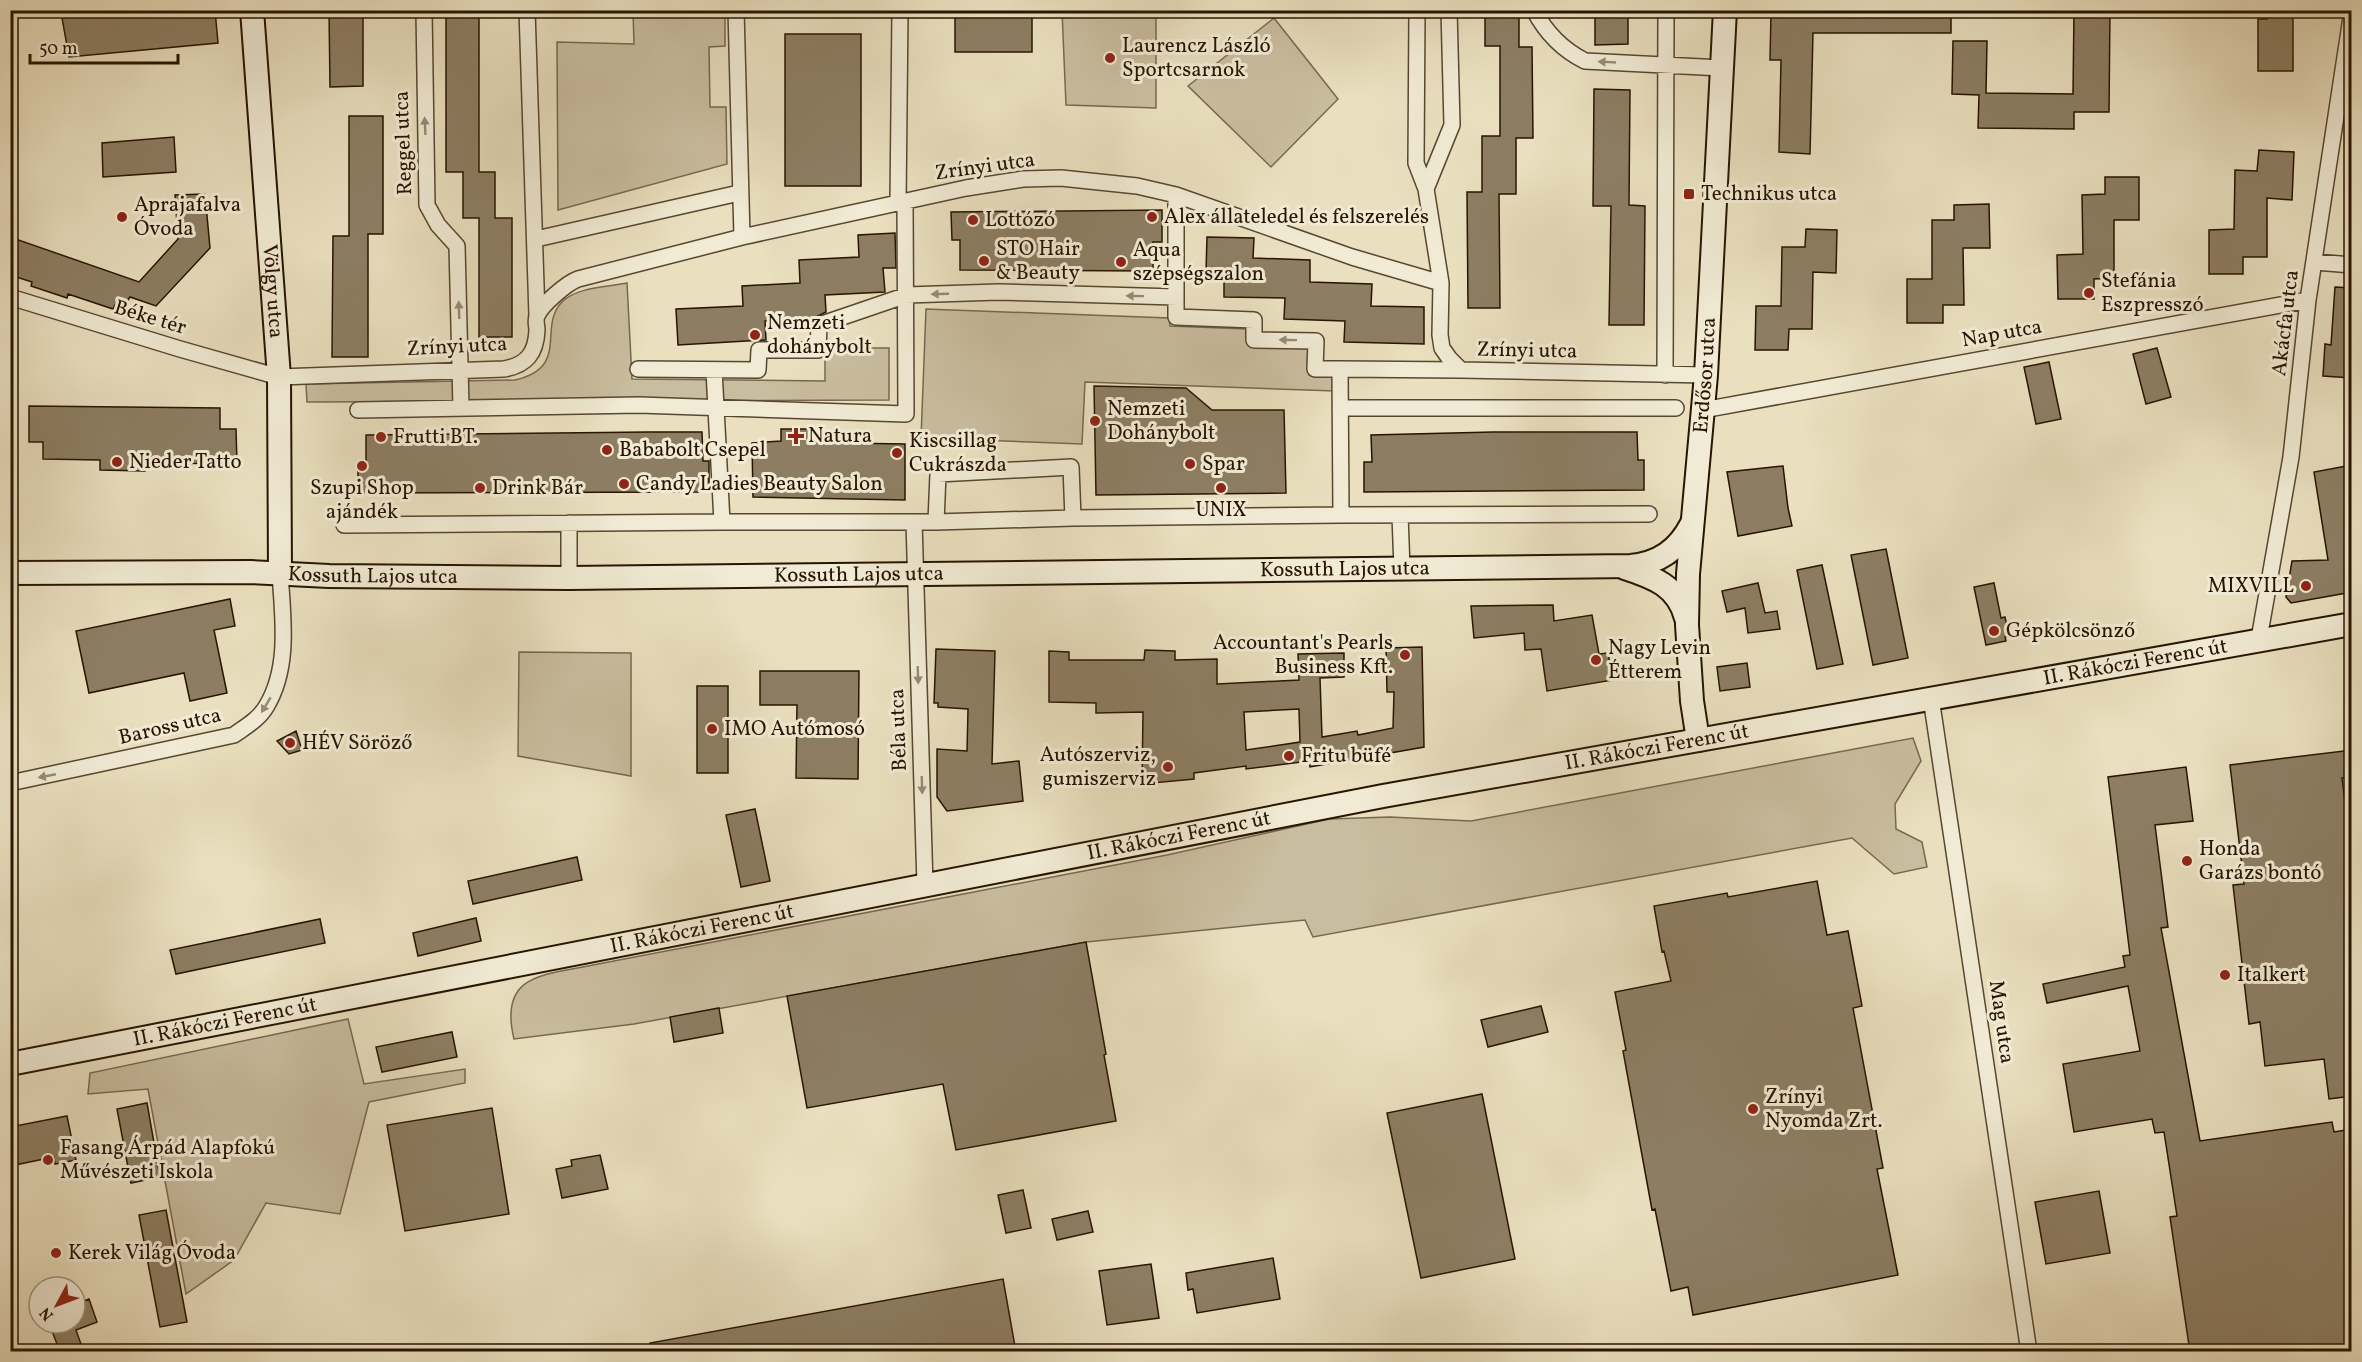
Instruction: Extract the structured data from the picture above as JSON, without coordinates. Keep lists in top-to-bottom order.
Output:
{
  "streets": {
    "street": [
      "Reggel utca",
      "Zrínyi utca",
      "Völgy utca",
      "Béke tér",
      "Akácfa utca",
      "Nap utca",
      "Erdősor utca",
      "Kossuth Lajos utca",
      "II. Rákóczi Ferenc út",
      "Baross utca",
      "Béla utca",
      "Mag utca"
    ]
  },
  "crossings": [
    ["Reggel utca", "Zrínyi utca"],
    ["Zrínyi utca", "Völgy utca"],
    ["Zrínyi utca", "Béke tér"],
    ["Zrínyi utca", "Erdősor utca"],
    ["Völgy utca", "Béke tér"],
    ["Völgy utca", "Kossuth Lajos utca"],
    ["Völgy utca", "Baross utca"],
    ["Akácfa utca", "Nap utca"],
    ["Akácfa utca", "II. Rákóczi Ferenc út"],
    ["Nap utca", "Erdősor utca"],
    ["Erdősor utca", "Kossuth Lajos utca"],
    ["Erdősor utca", "II. Rákóczi Ferenc út"],
    ["Kossuth Lajos utca", "Baross utca"],
    ["Kossuth Lajos utca", "Béla utca"],
    ["II. Rákóczi Ferenc út", "Béla utca"],
    ["II. Rákóczi Ferenc út", "Mag utca"]
  ],
  "one_way": ["Baross utca", "Béla utca"],
  "places": {
    "other": [
      "Laurencz László Sportcsarnok",
      "Aprajafalva Óvoda",
      "Alex állateledel és felszerelés",
      "Lottózó",
      "STO Hair & Beauty",
      "Aqua szépségszalon",
      "Stefánia Eszpresszó",
      "Nemzeti dohánybolt",
      "Nemzeti Dohánybolt",
      "Frutti BT.",
      "Bababolt Csepel",
      "Kiscsillag Cukrászda",
      "Nieder Tatto",
      "Spar",
      "Szupi Shop ajándék",
      "Candy Ladies Beauty Salon",
      "Drink Bár",
      "UNIX",
      "MIXVILL",
      "Gépkölcsönző",
      "Accountant's Pearls Business Kft.",
      "Nagy Levin Étterem",
      "IMO Autómosó",
      "HÉV Söröző",
      "Fritu büfé",
      "Autószerviz, gumiszerviz",
      "Honda Garázs bontó",
      "Italkert",
      "Zrínyi Nyomda Zrt.",
      "Fasang Árpád Alapfokú Művészeti Iskola",
      "Kerek Világ Óvoda"
    ],
    "transit": ["Technikus utca"],
    "health": ["Natura"]
  },
  "scale_bar": "50 m",
  "north": "bottom left"
}
